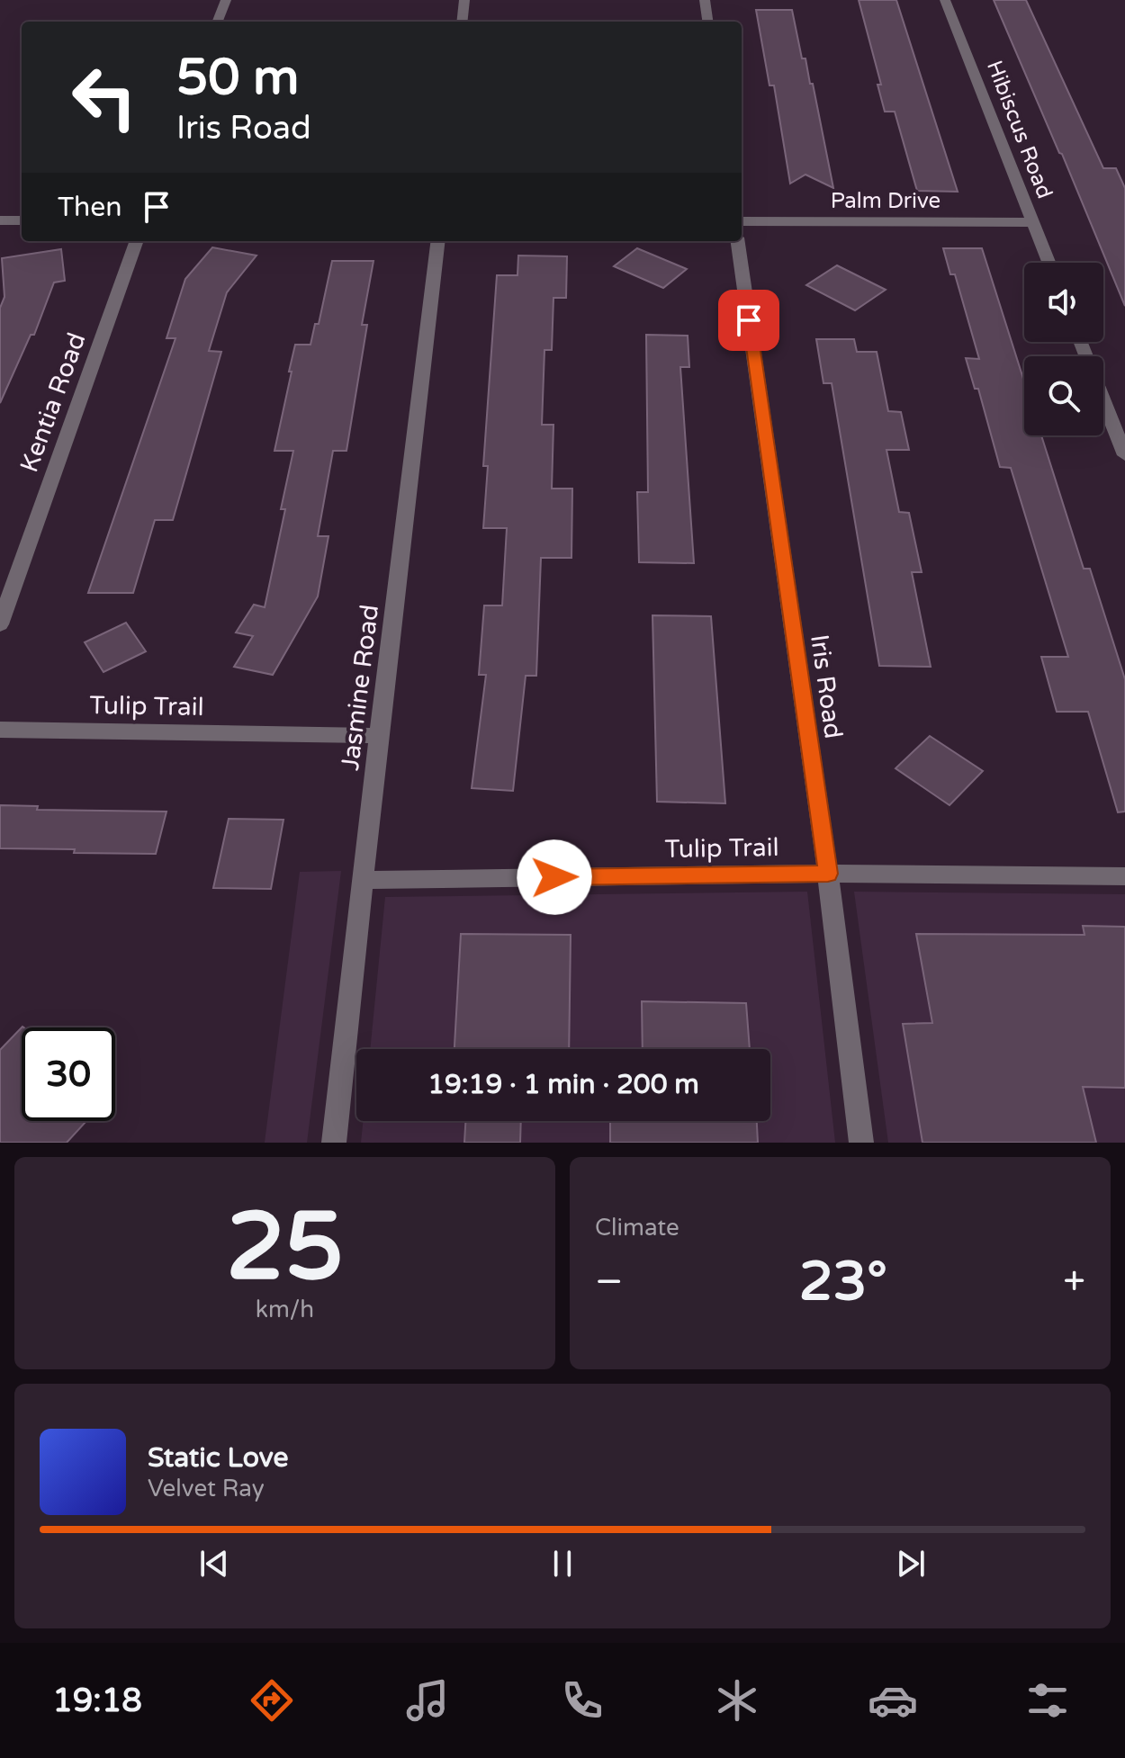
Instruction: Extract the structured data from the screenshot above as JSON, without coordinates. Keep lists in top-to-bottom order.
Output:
{
  "streets": {
    "street": [
      "Hibiscus Road",
      "Palm Drive",
      "Kentia Road",
      "Iris Road",
      "Jasmine Road",
      "Tulip Trail"
    ]
  },
  "crossings": [
    ["Hibiscus Road", "Palm Drive"],
    ["Iris Road", "Tulip Trail"],
    ["Jasmine Road", "Tulip Trail"]
  ],
  "page": {
    "turn": ["50 m", "Iris Road"],
    "then": "Then",
    "limit": "30",
    "trip": "19:19 · 1 min · 200 m",
    "tile": [
      ["25", "km/h"],
      "Climate"
    ],
    "heat": ["−", "23°", "+"],
    "song": ["Static Love", "Velvet Ray"],
    "tabs": "19:18"
  }
}
